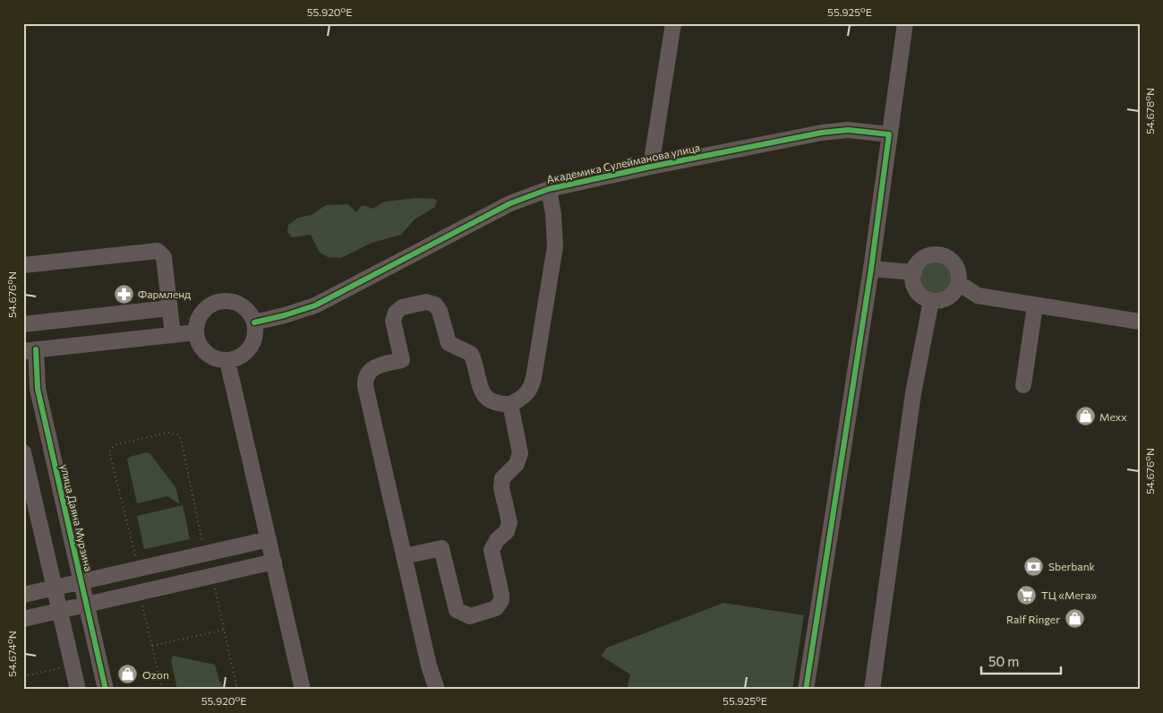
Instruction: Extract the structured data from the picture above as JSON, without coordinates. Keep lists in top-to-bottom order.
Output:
{
  "streets": {
    "street": ["Академика Сулейманова улица", "улица Даяна Мурзина"]
  },
  "places": {
    "pharmacy": ["Фармленд"],
    "shop": ["Mexx", "Ralf Ringer", "Ozon"],
    "bank": ["Sberbank"],
    "supermarket": ["ТЦ «Мега»"]
  },
  "scale_bar": "50 m",
  "coordinates": [
    "55.920°E",
    "55.925°E",
    "54.678°N",
    "54.676°N",
    "54.674°N"
  ]
}
